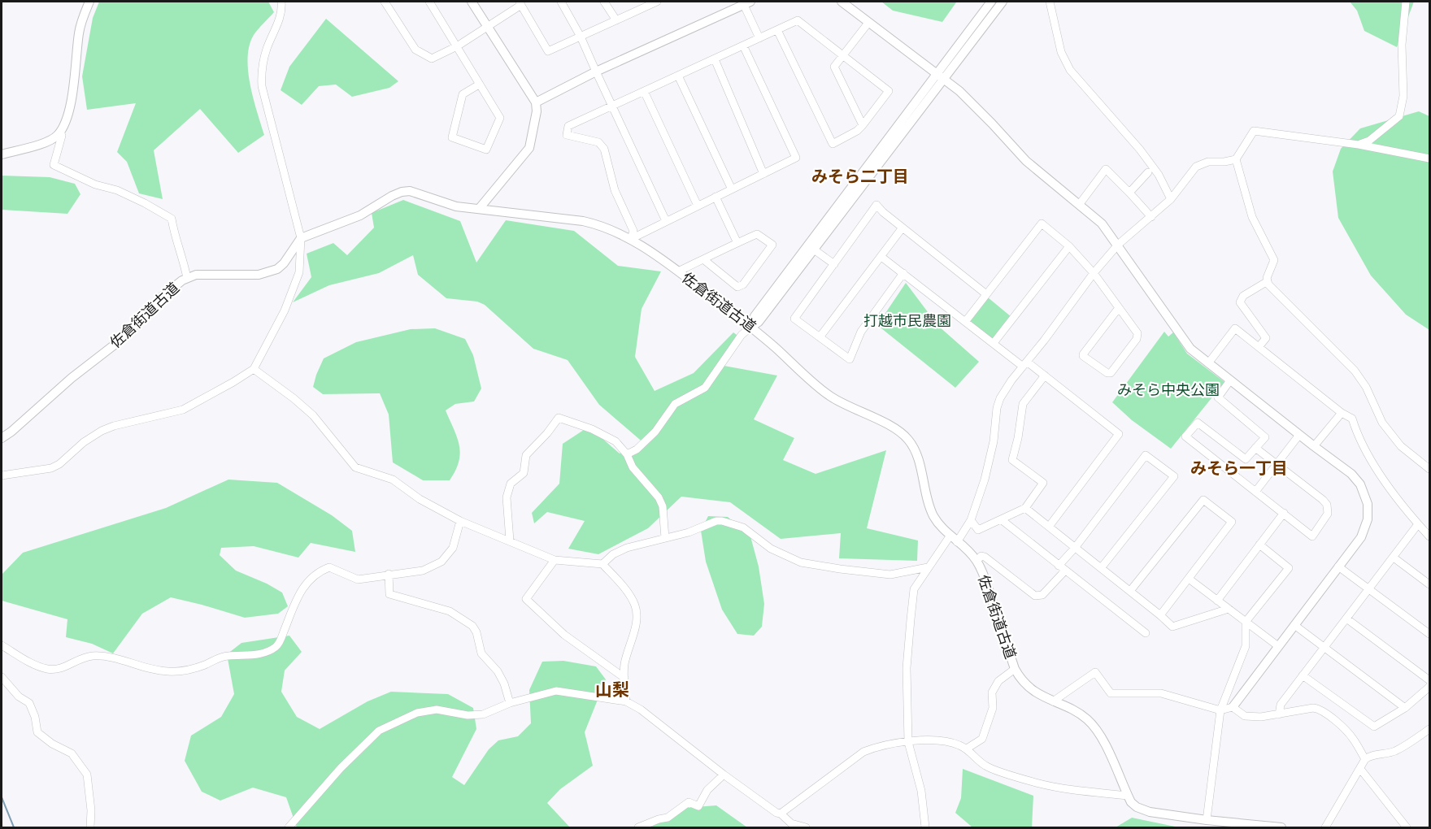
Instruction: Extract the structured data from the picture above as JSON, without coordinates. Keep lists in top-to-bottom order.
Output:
{
  "streets": {
    "street": ["佐倉街道古道"]
  },
  "districts": ["みそら二丁目", "みそら一丁目", "山梨"],
  "parks": ["打越市民農園", "みそら中央公園"]
}
